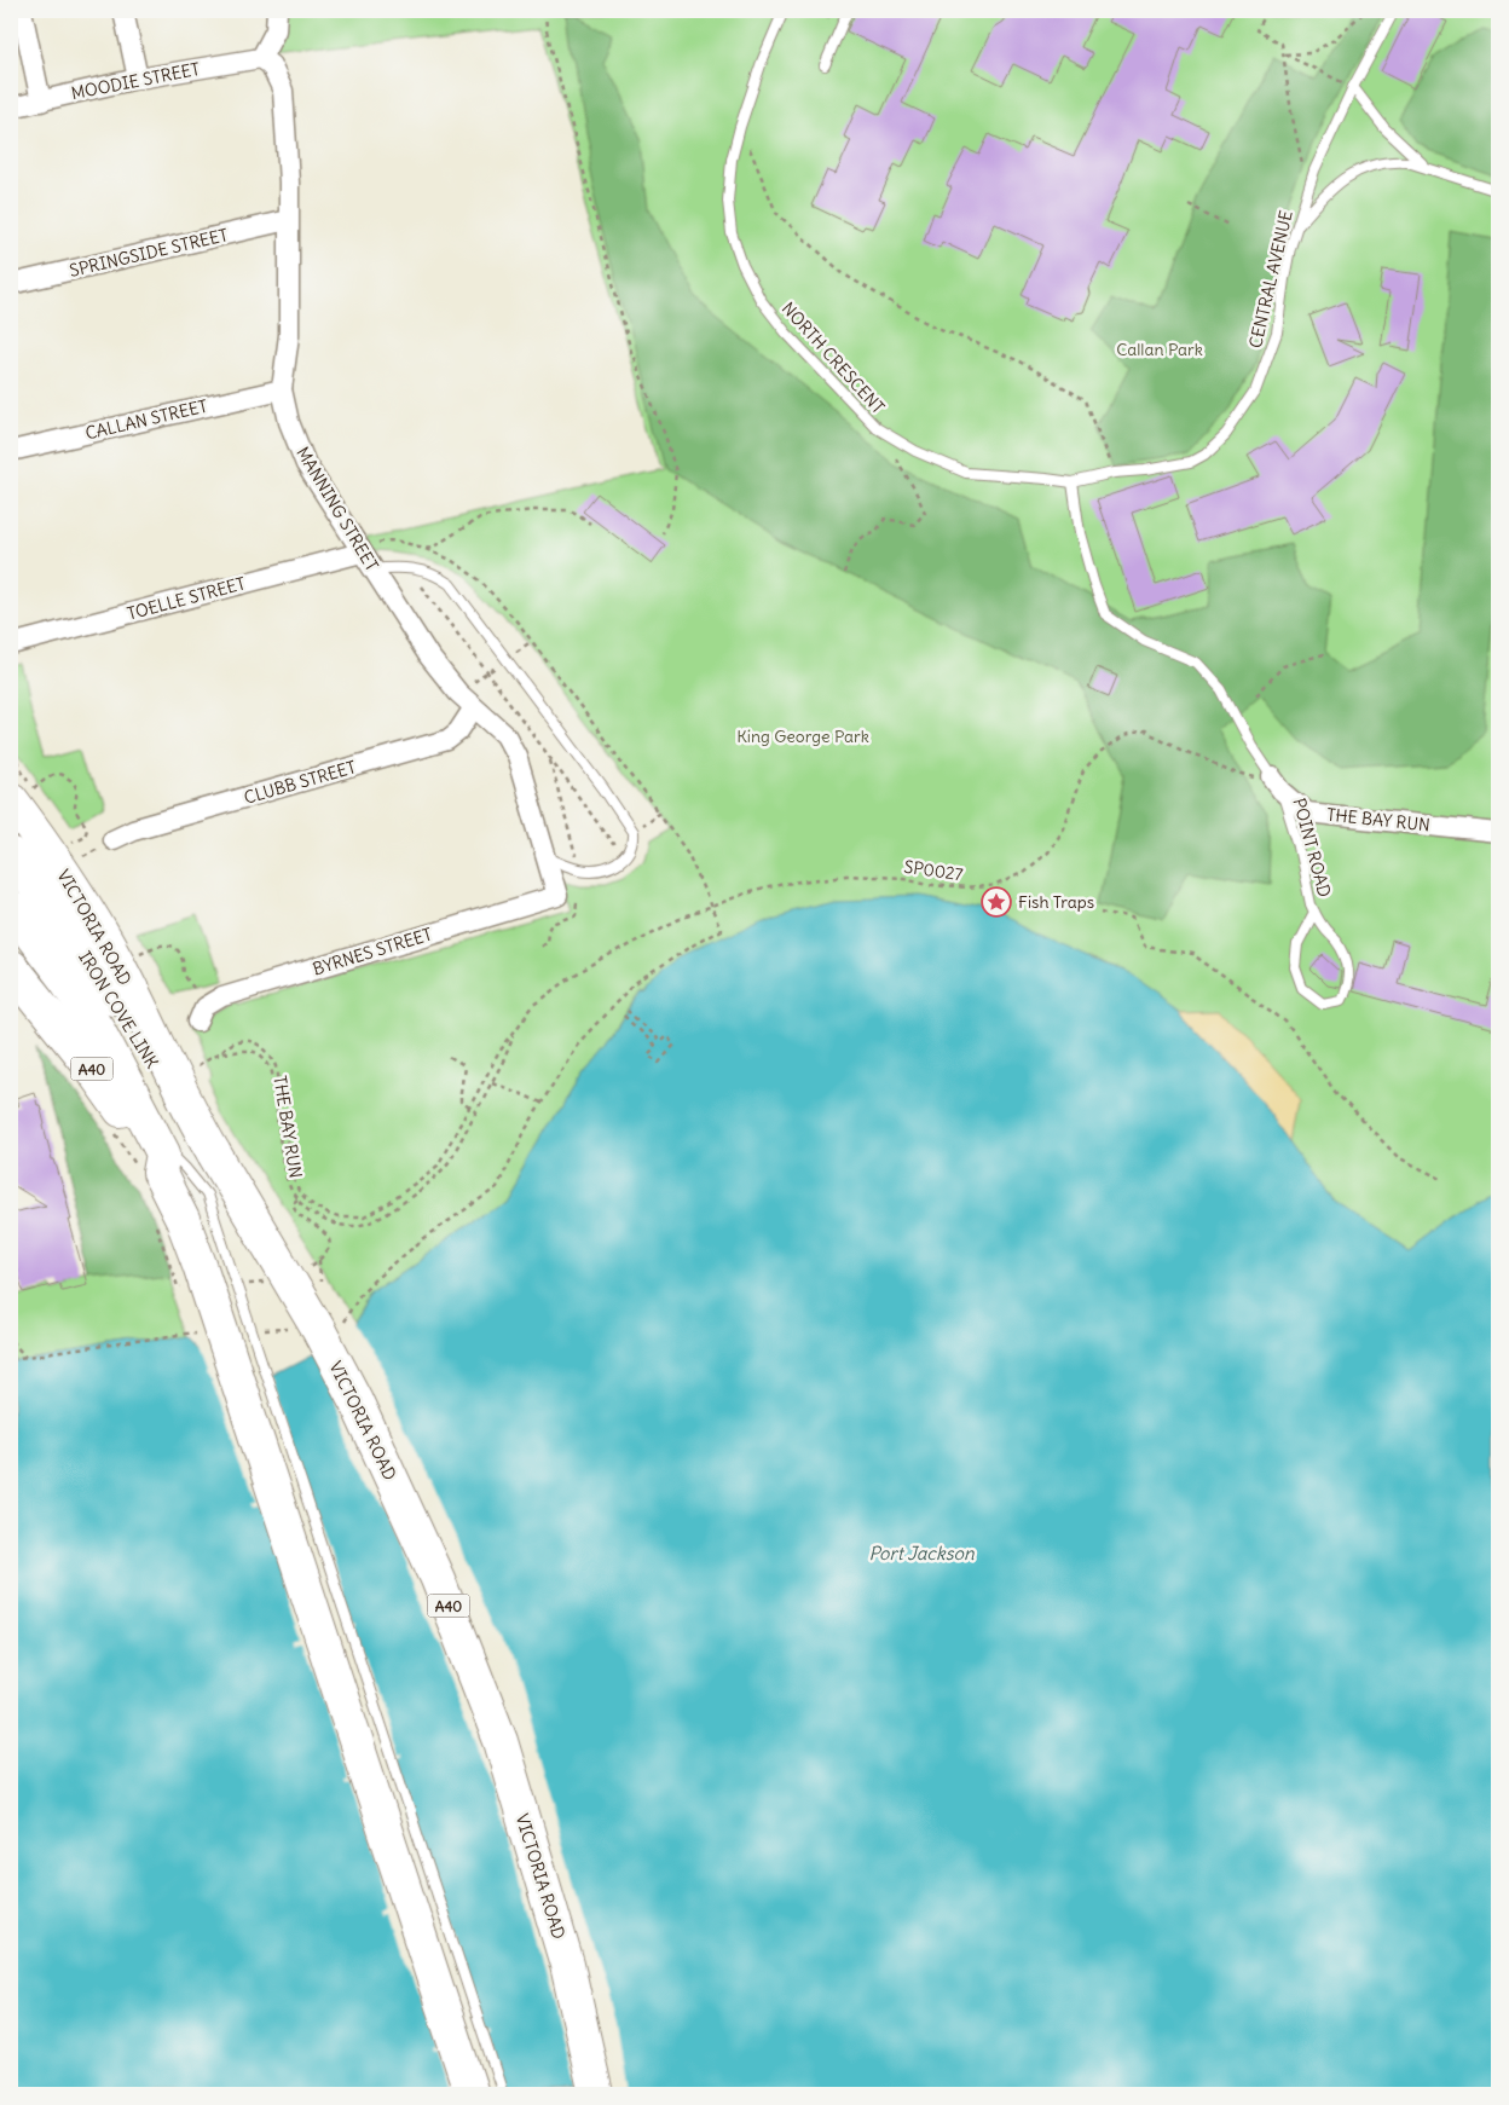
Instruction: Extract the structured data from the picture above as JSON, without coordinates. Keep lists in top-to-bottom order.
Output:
{
  "streets": {
    "highway": ["VICTORIA ROAD", "IRON COVE LINK", "A40"],
    "street": [
      "MOODIE STREET",
      "SPRINGSIDE STREET",
      "CALLAN STREET",
      "MANNING STREET",
      "TOELLE STREET",
      "CLUBB STREET",
      "THE BAY RUN",
      "BYRNES STREET"
    ],
    "lane": ["CENTRAL AVENUE", "NORTH CRESCENT", "POINT ROAD"],
    "path": ["SP0027"]
  },
  "crossings": [
    ["MOODIE STREET", "MANNING STREET"],
    ["SPRINGSIDE STREET", "MANNING STREET"],
    ["CENTRAL AVENUE", "NORTH CRESCENT"],
    ["CENTRAL AVENUE", "POINT ROAD"],
    ["NORTH CRESCENT", "POINT ROAD"],
    ["CALLAN STREET", "MANNING STREET"],
    ["MANNING STREET", "TOELLE STREET"],
    ["MANNING STREET", "CLUBB STREET"],
    ["MANNING STREET", "BYRNES STREET"],
    ["THE BAY RUN", "POINT ROAD"],
    ["THE BAY RUN", "SP0027"],
    ["POINT ROAD", "SP0027"],
    ["VICTORIA ROAD", "IRON COVE LINK"]
  ],
  "water": ["Port Jackson"],
  "parks": ["Callan Park", "King George Park"],
  "places": {
    "place": ["Fish Traps"]
  }
}
